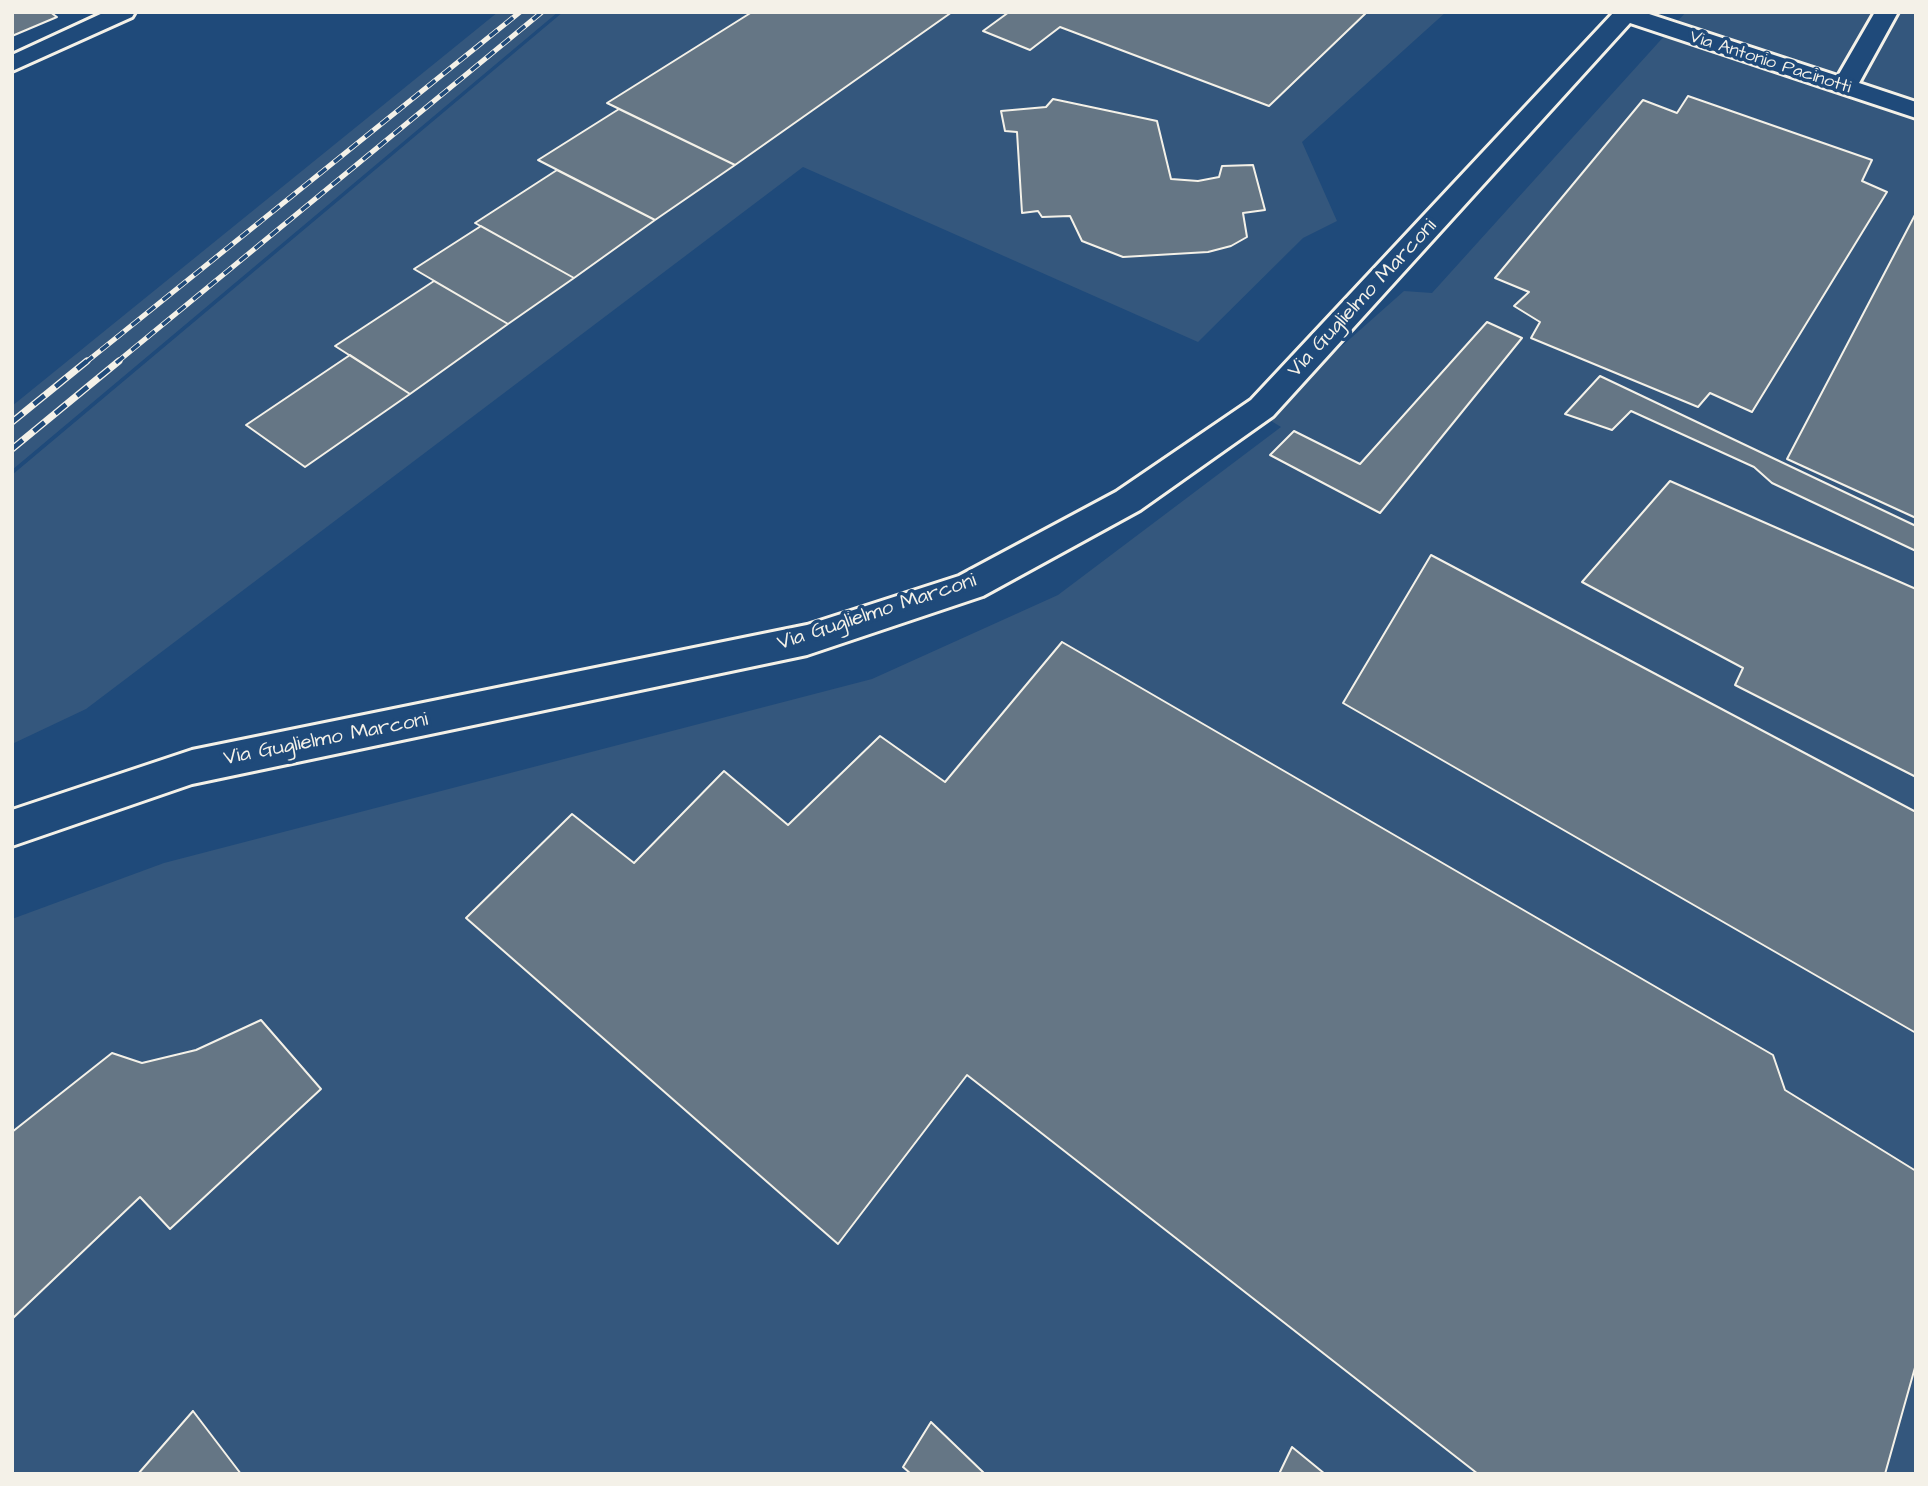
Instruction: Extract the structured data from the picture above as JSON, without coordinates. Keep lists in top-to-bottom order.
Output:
{
  "streets": {
    "street": ["Via Antonio Pacinotti", "Via Guglielmo Marconi"]
  },
  "crossings": [
    ["Via Antonio Pacinotti", "Via Guglielmo Marconi"]
  ]
}
